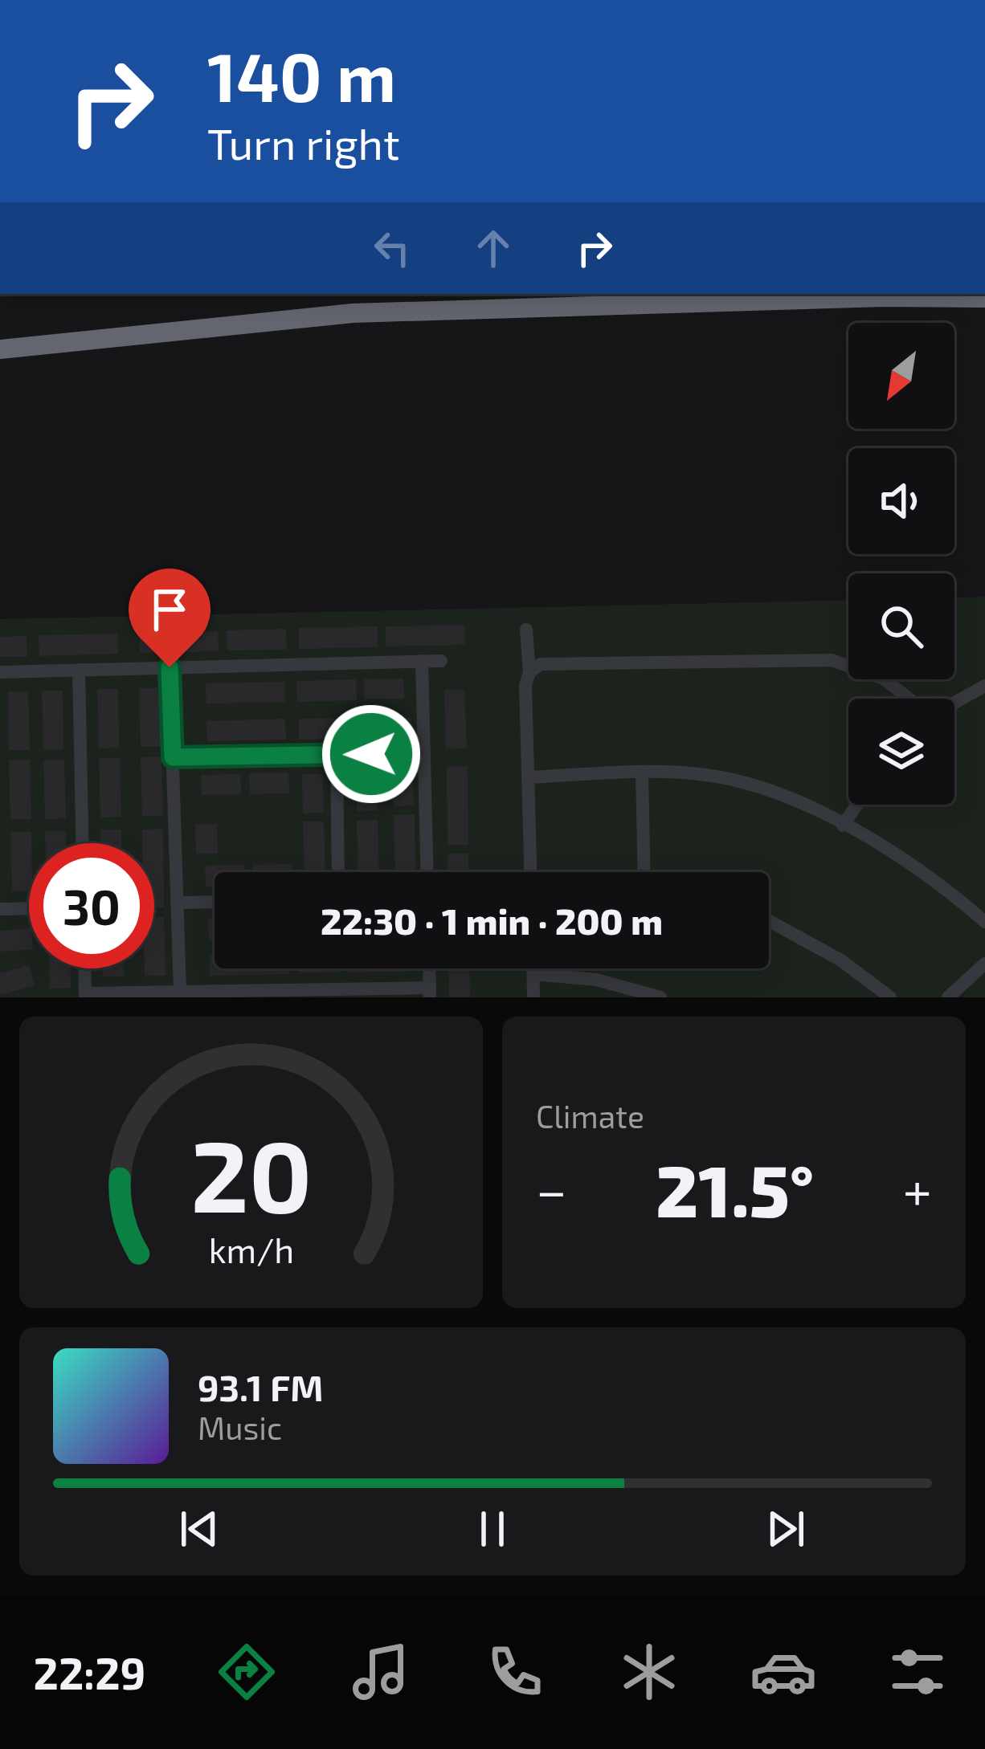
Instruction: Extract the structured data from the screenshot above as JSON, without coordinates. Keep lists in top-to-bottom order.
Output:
{
  "north": "bottom left",
  "page": {
    "turn": ["140 m", "Turn right"],
    "limit": "30",
    "trip": "22:30 · 1 min · 200 m",
    "tile": "Climate",
    "heat": ["−", "21.5°", "+"],
    "song": ["93.1 FM", "Music"],
    "tabs": "22:29",
    "gauge": ["20", "km/h"]
  }
}
